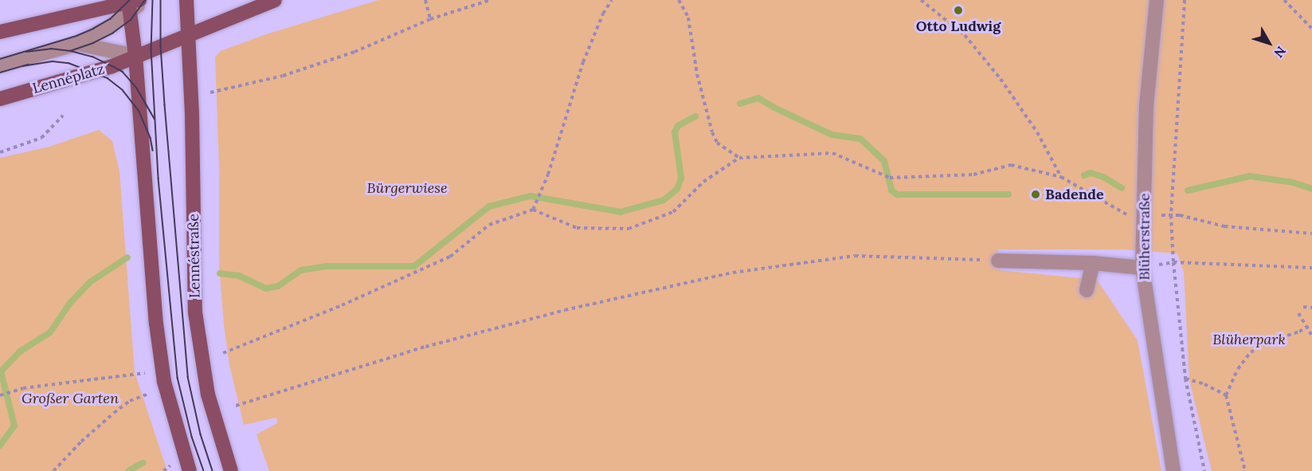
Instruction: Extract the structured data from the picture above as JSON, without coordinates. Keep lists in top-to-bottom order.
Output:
{
  "streets": {
    "main road": ["Lennéplatz", "Lennéstraße"],
    "street": ["Blüherstraße"]
  },
  "crossings": [
    ["Lennéplatz", "Lennéstraße"]
  ],
  "parks": ["Bürgerwiese", "Blüherpark", "Großer Garten"],
  "places": ["Otto Ludwig", "Badende"],
  "north": "bottom right"
}
